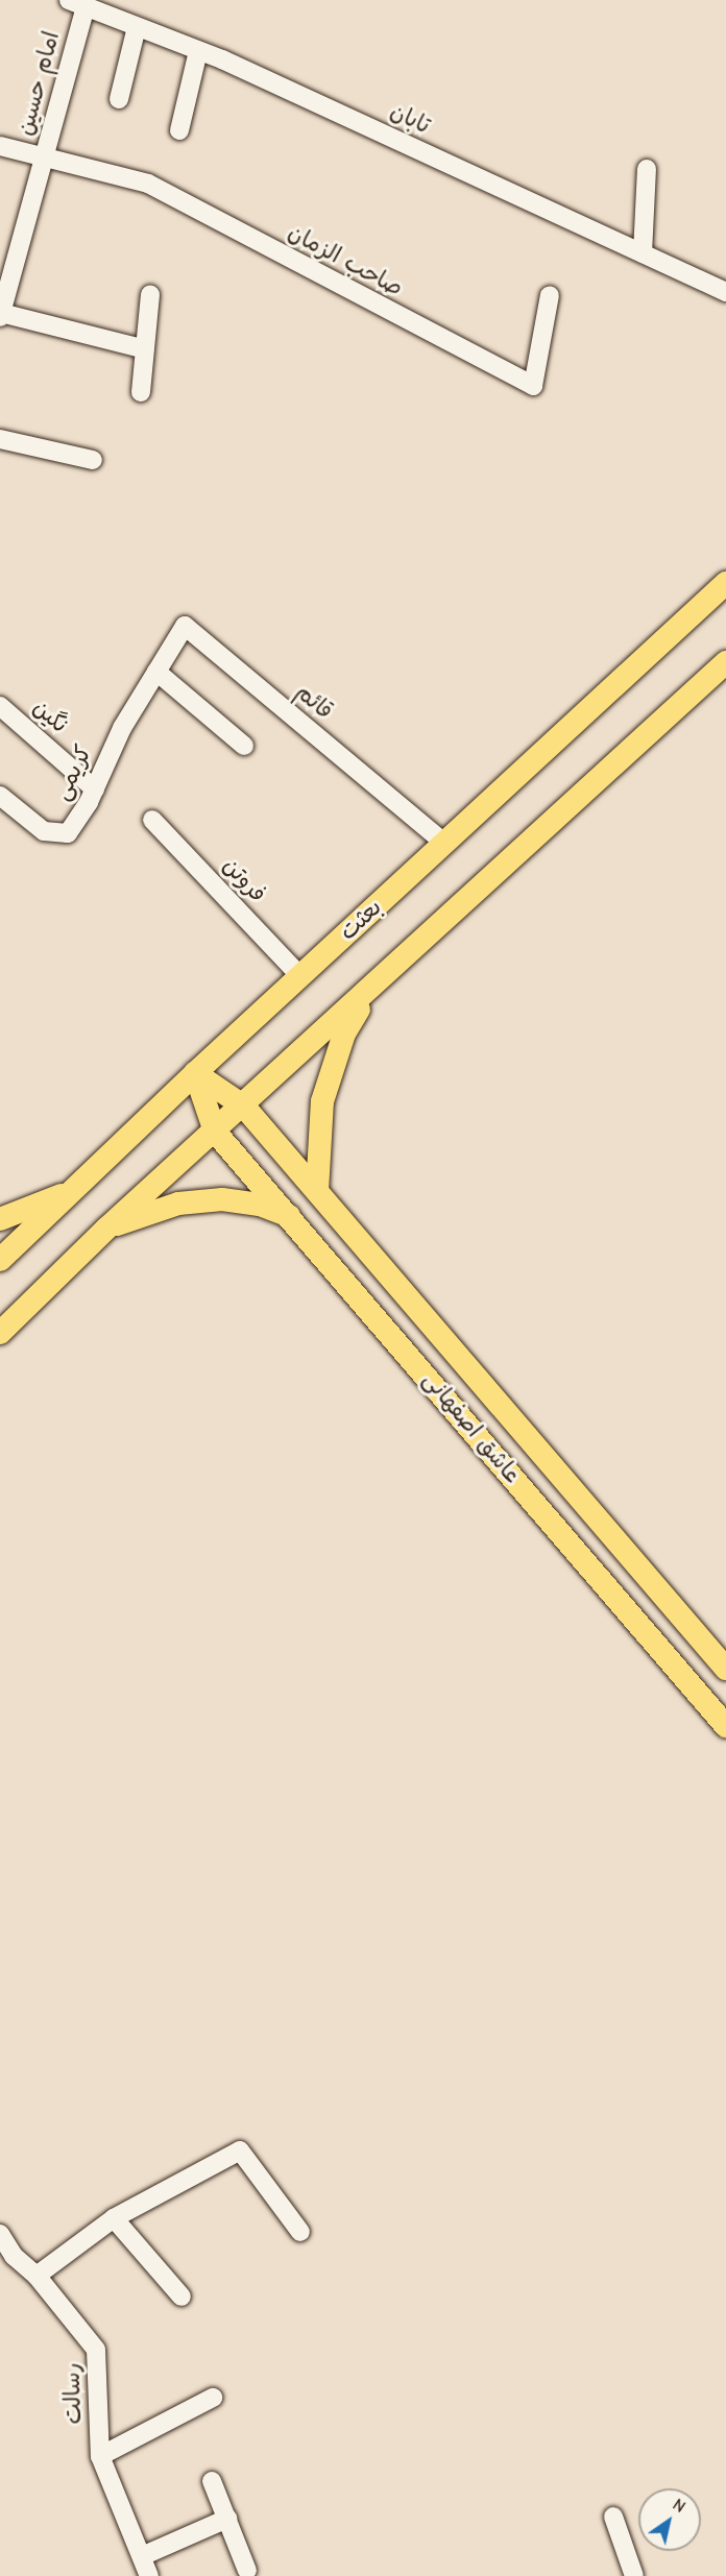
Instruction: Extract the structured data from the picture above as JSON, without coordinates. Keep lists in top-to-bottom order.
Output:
{
  "streets": {
    "main road": ["بعثت", "عاشق اصفهانی"],
    "street": [
      "امام حسین",
      "تابان",
      "صاحب الزمان",
      "قائم",
      "نگین",
      "کریمی",
      "فروتن",
      "رسالت"
    ]
  },
  "crossings": [
    ["امام حسین", "تابان"],
    ["امام حسین", "صاحب الزمان"],
    ["قائم", "کریمی"],
    ["قائم", "بعثت"],
    ["نگین", "کریمی"],
    ["فروتن", "بعثت"],
    ["بعثت", "عاشق اصفهانی"]
  ],
  "north": "top right"
}
